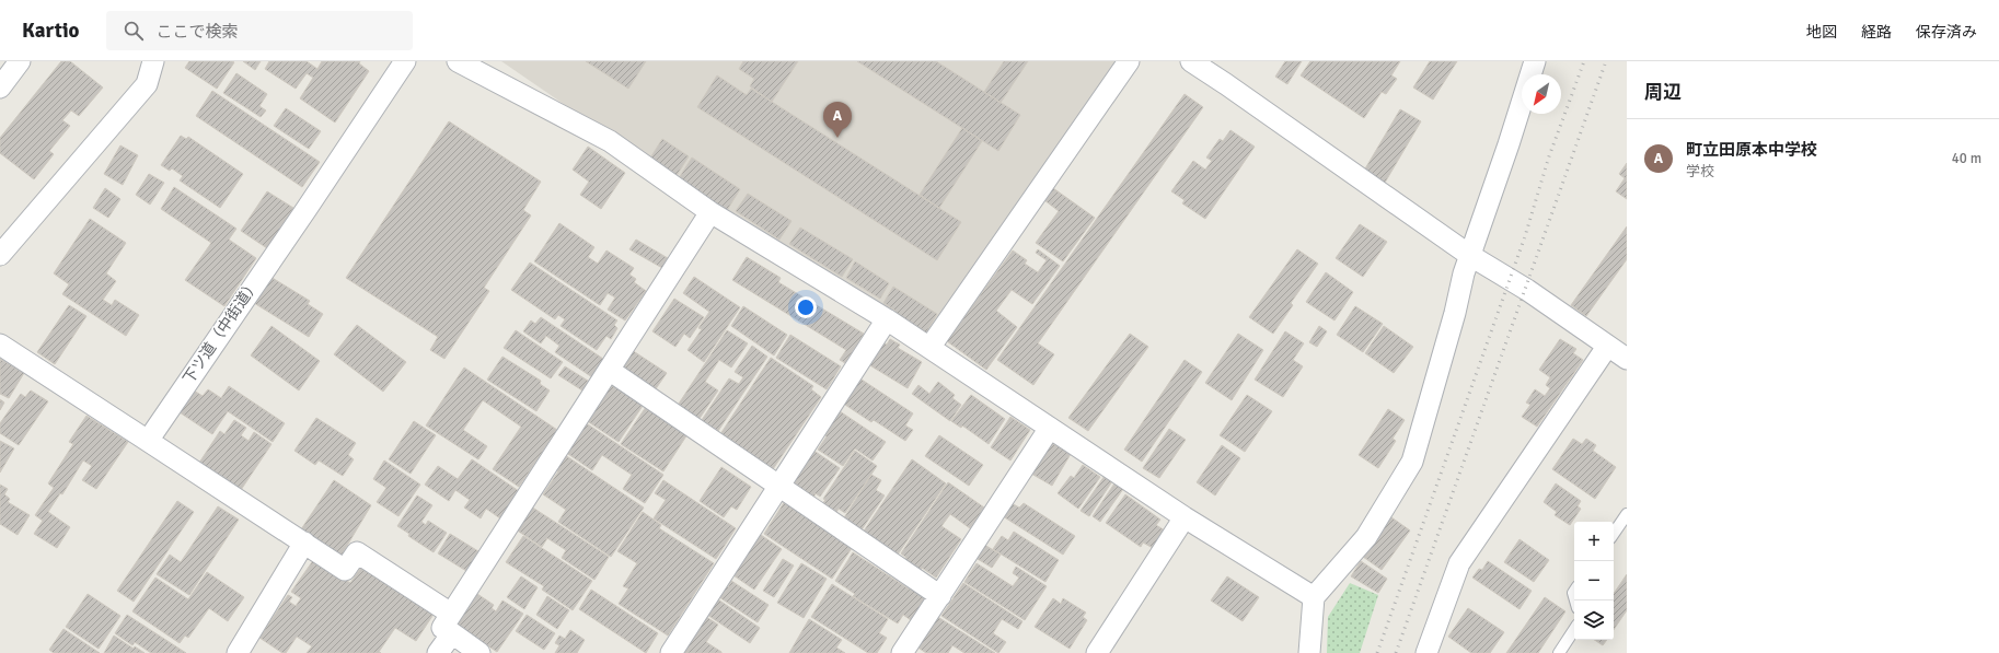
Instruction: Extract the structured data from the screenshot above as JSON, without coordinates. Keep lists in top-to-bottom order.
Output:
{
  "streets": {
    "street": ["下ツ道（中街道）"]
  },
  "north": "bottom left",
  "page": {
    "header": "Kartio",
    "search": "ここで検索",
    "nav": ["地図", "経路", "保存済み"],
    "heading": "周辺",
    "pins": "A",
    "list": [
      {
        "mark": "A",
        "name": "町立田原本中学校",
        "note": "学校",
        "value": "40 m"
      }
    ],
    "map_buttons": ["+", "−"]
  }
}
